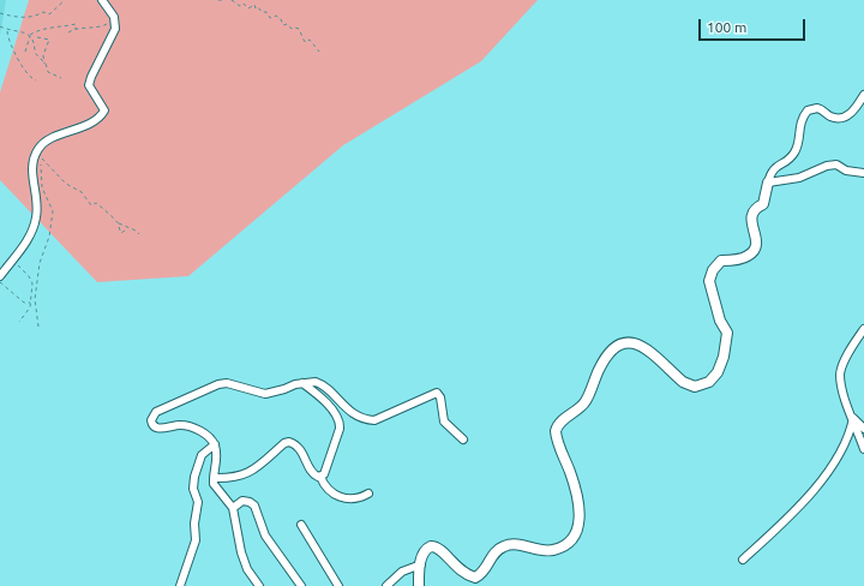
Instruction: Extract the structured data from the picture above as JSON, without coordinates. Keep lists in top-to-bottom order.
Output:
{
  "scale_bar": "100 m"
}
